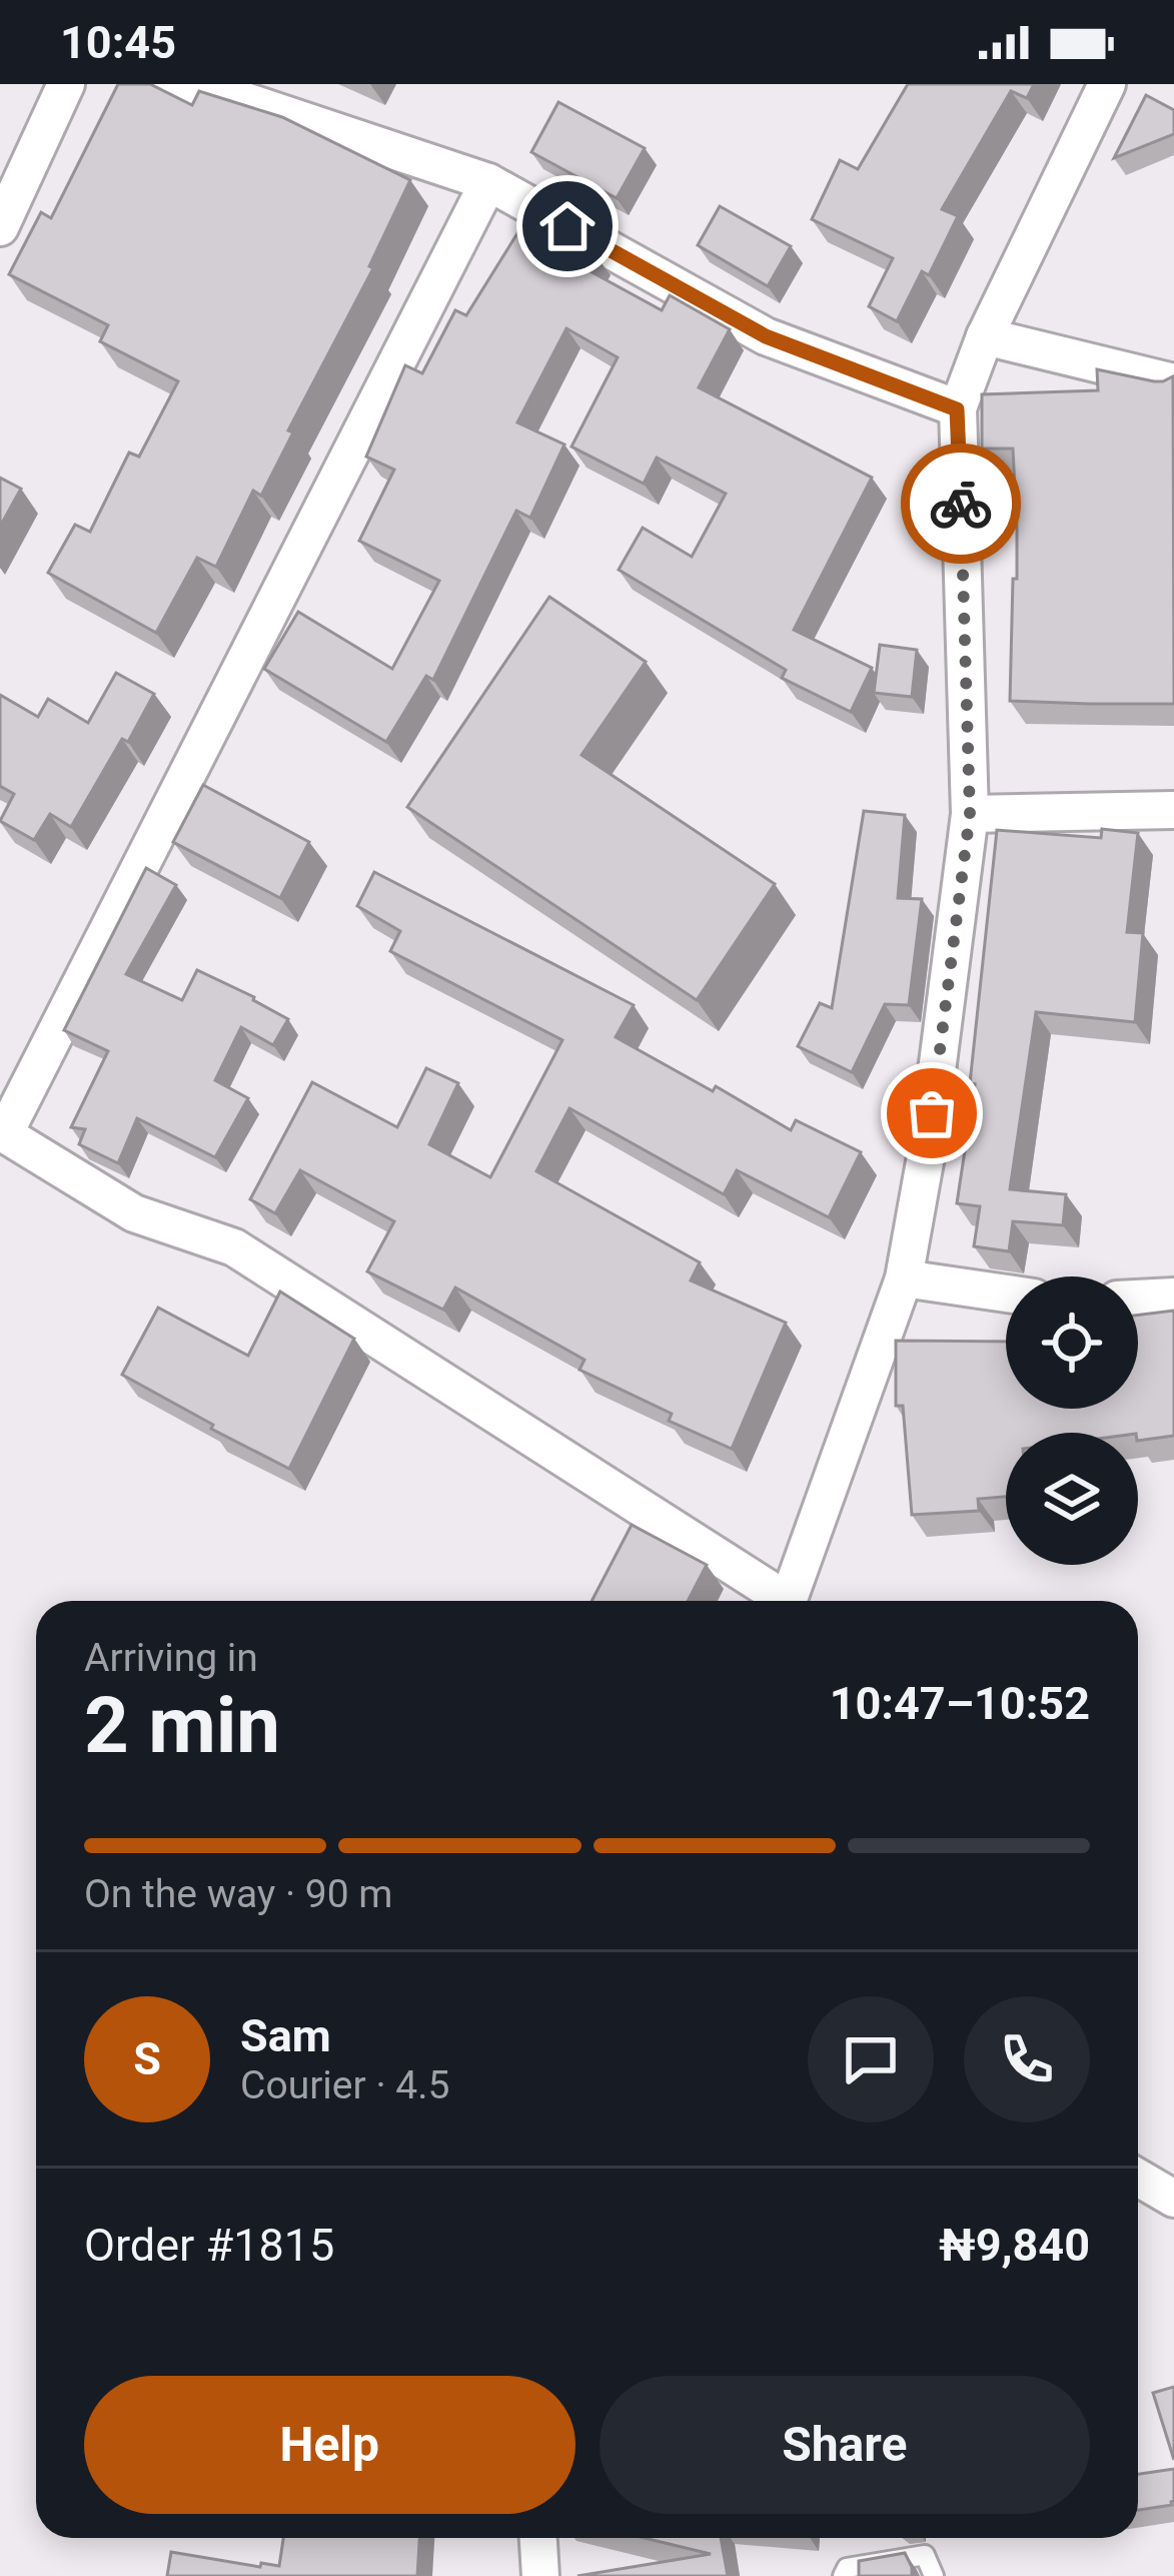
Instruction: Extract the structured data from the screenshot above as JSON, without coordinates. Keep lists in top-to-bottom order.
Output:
{
  "page": {
    "status": "10:45",
    "heading": ["2 min", "Arriving in", "10:47–10:52"],
    "panel": [
      "Sam",
      "Courier · 4.5",
      "Order #1815",
      "₦9,840"
    ],
    "bar": "On the way · 90 m",
    "round": "S",
    "buttons": ["Help", "Share"]
  }
}
